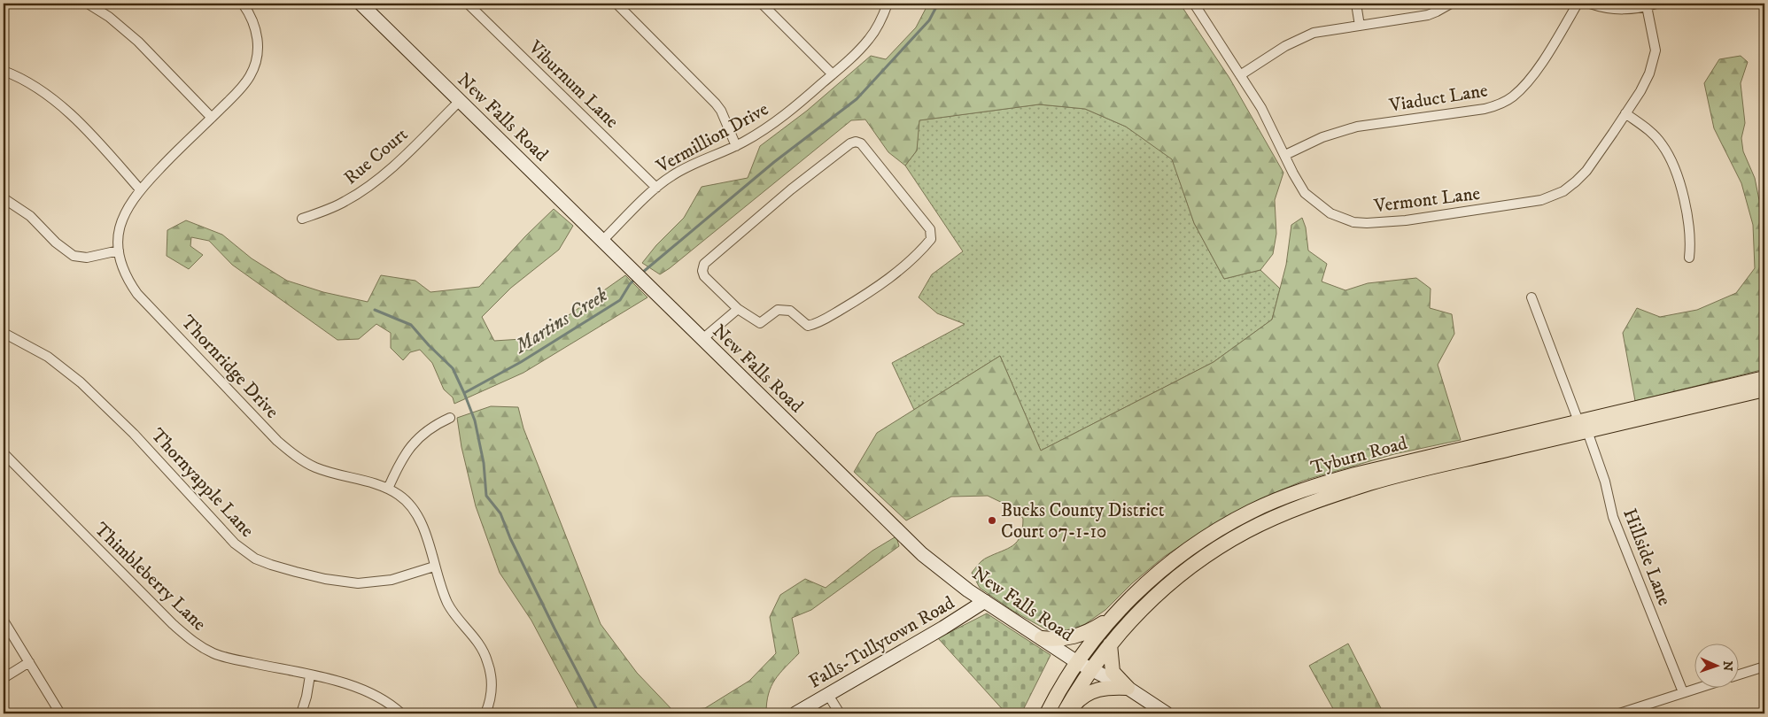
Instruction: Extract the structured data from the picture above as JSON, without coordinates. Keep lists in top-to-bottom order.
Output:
{
  "streets": {
    "main road": ["New Falls Road", "Tyburn Road", "Falls-Tullytown Road"],
    "street": [
      "Viburnum Lane",
      "Viaduct Lane",
      "Vermillion Drive",
      "Rue Court",
      "Vermont Lane",
      "Thornridge Drive",
      "Thornyapple Lane",
      "Hillside Lane",
      "Thimbleberry Lane"
    ]
  },
  "crossings": [
    ["Viburnum Lane", "Vermillion Drive"],
    ["Viaduct Lane", "Vermont Lane"],
    ["New Falls Road", "Vermillion Drive"],
    ["New Falls Road", "Rue Court"],
    ["New Falls Road", "Tyburn Road"],
    ["New Falls Road", "Falls-Tullytown Road"],
    ["Thornridge Drive", "Thornyapple Lane"],
    ["Tyburn Road", "Hillside Lane"]
  ],
  "water": ["Martins Creek"],
  "places": ["Bucks County District Court 07-1-10"],
  "north": "right"
}
